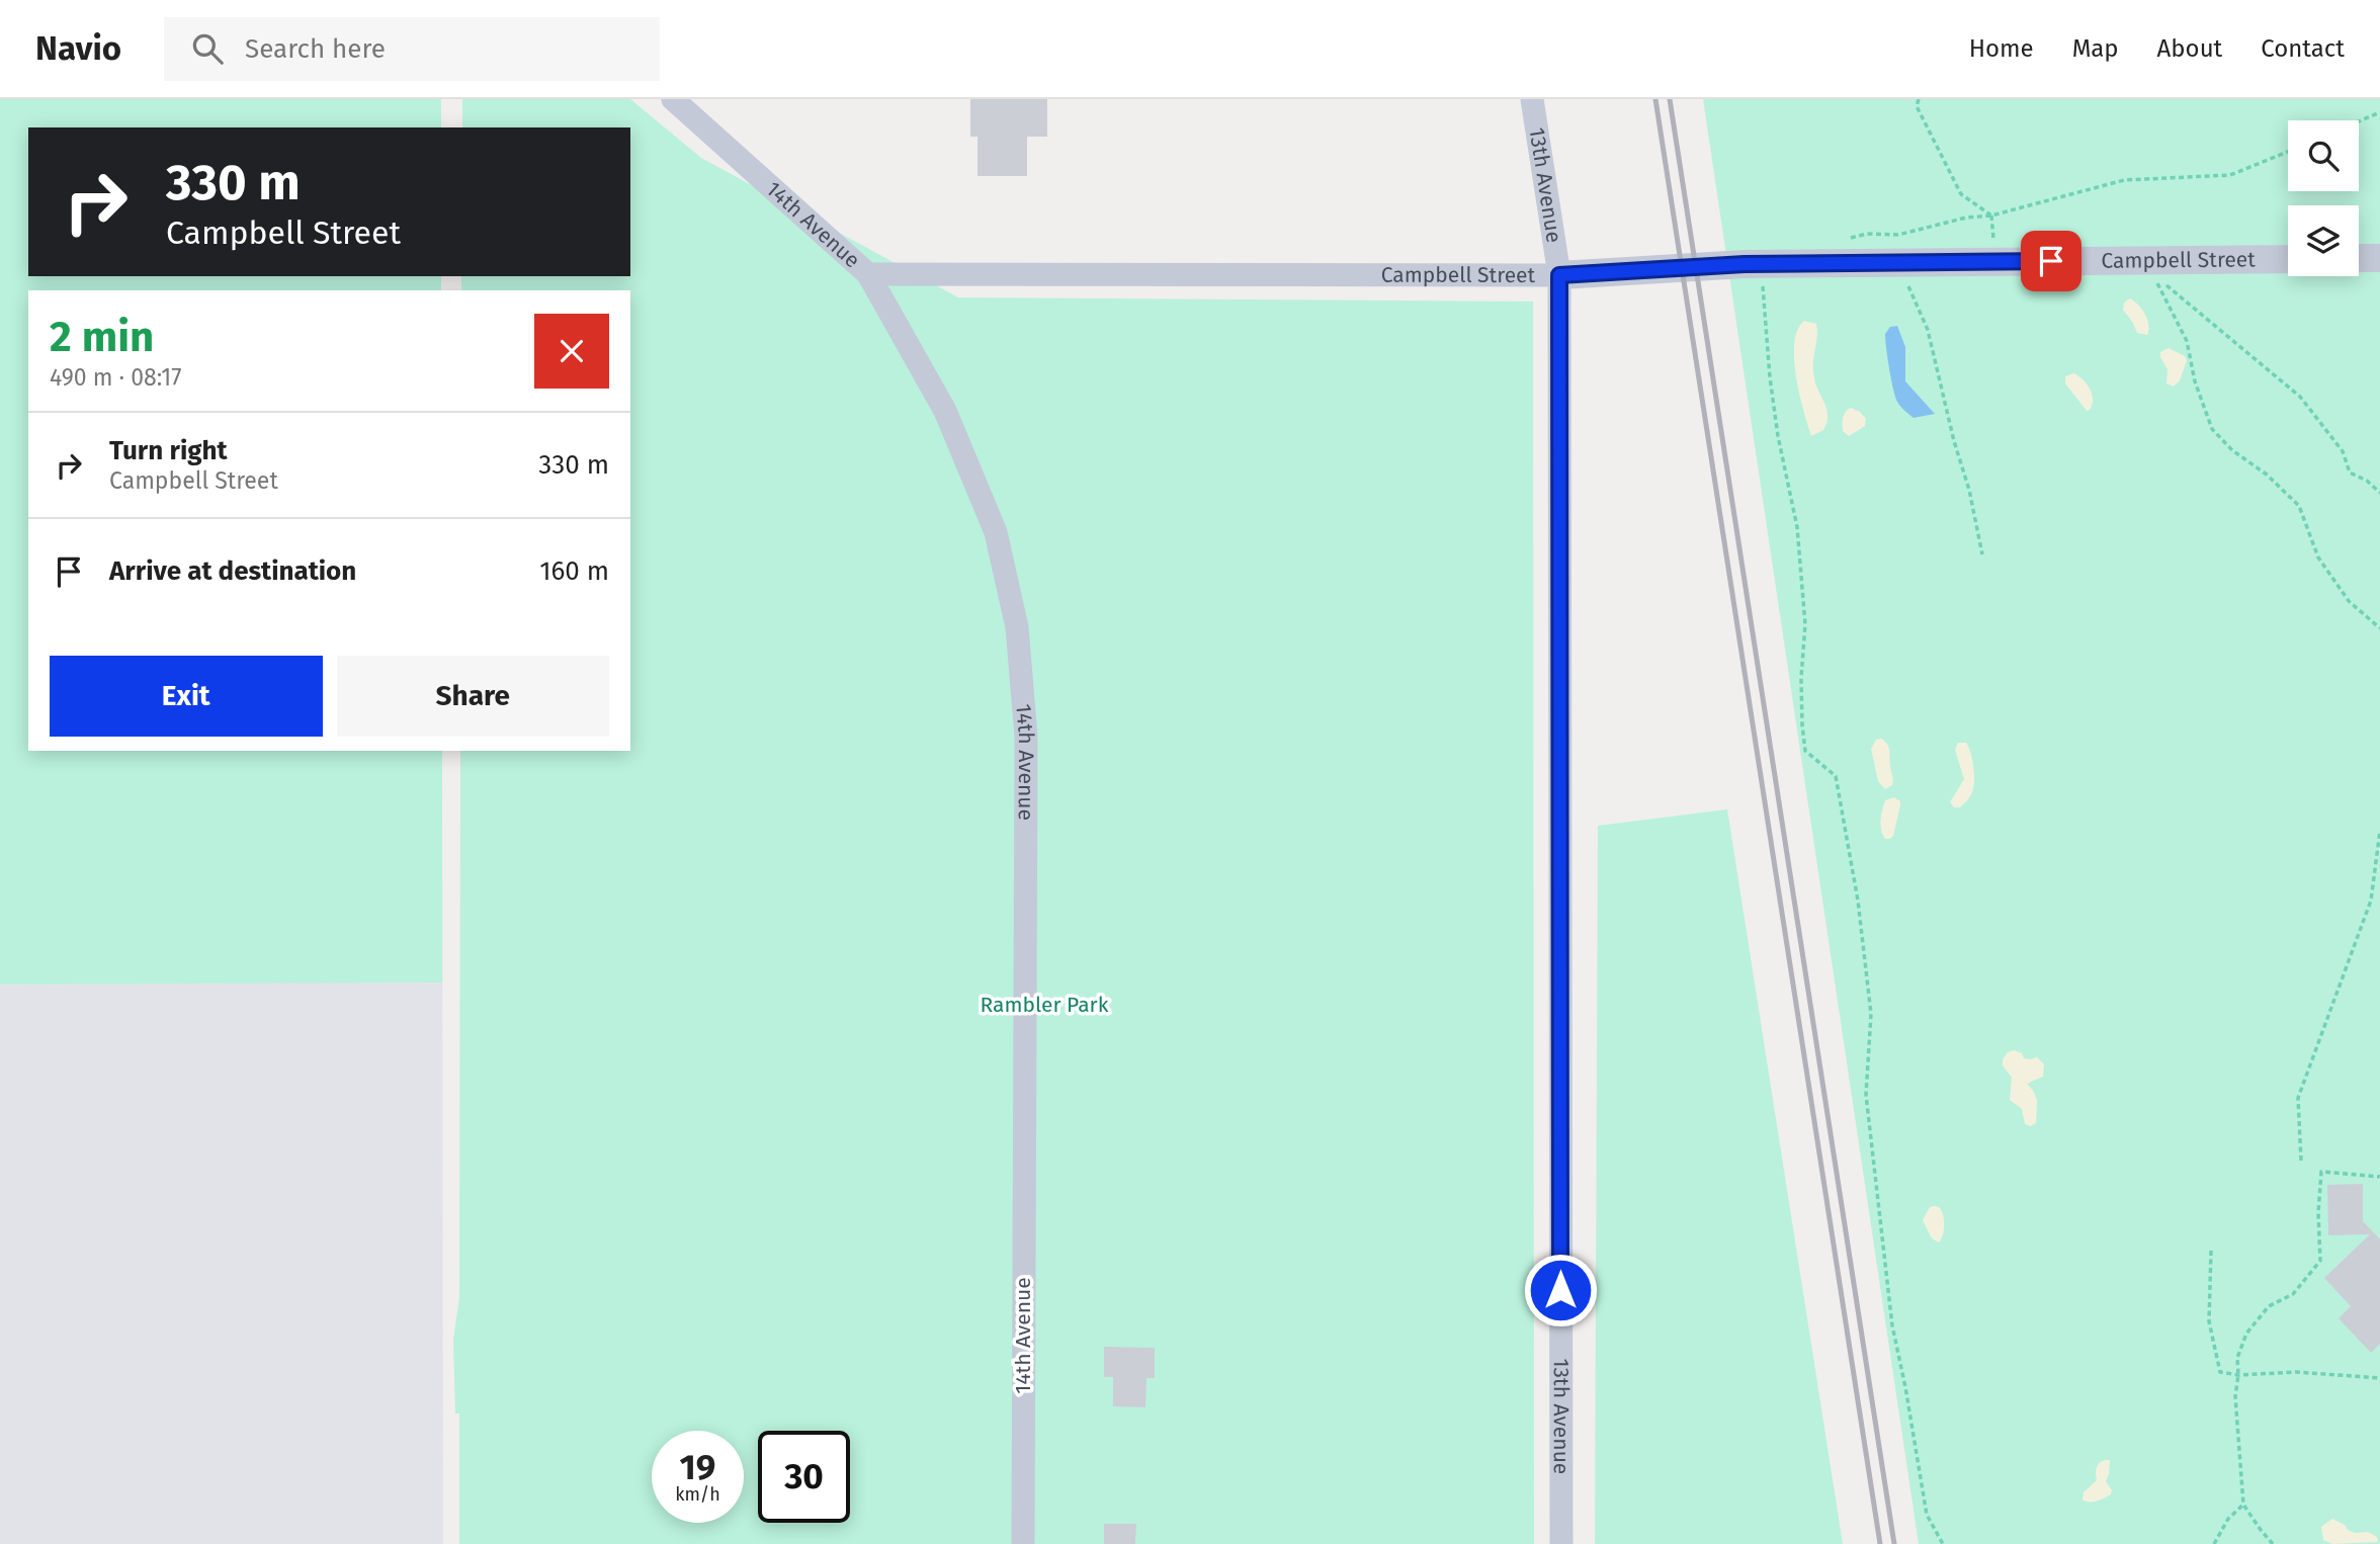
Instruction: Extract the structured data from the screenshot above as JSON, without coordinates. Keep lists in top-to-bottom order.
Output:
{
  "streets": {
    "street": ["13th Avenue", "14th Avenue", "Campbell Street"]
  },
  "crossings": [
    ["13th Avenue", "Campbell Street"],
    ["14th Avenue", "Campbell Street"]
  ],
  "parks": ["Rambler Park"],
  "page": {
    "header": "Navio",
    "search": "Search here",
    "nav": [
      "Home",
      "Map",
      "About",
      "Contact"
    ],
    "turn": ["330 m", "Campbell Street"],
    "heading": ["2 min", "490 m · 08:17"],
    "list": [
      {
        "name": "Turn right",
        "note": "Campbell Street",
        "value": "330 m"
      },
      {
        "name": "Arrive at destination",
        "value": "160 m"
      }
    ],
    "buttons": ["Exit", "Share"],
    "speed": "19 km/h",
    "limit": "30"
  }
}
